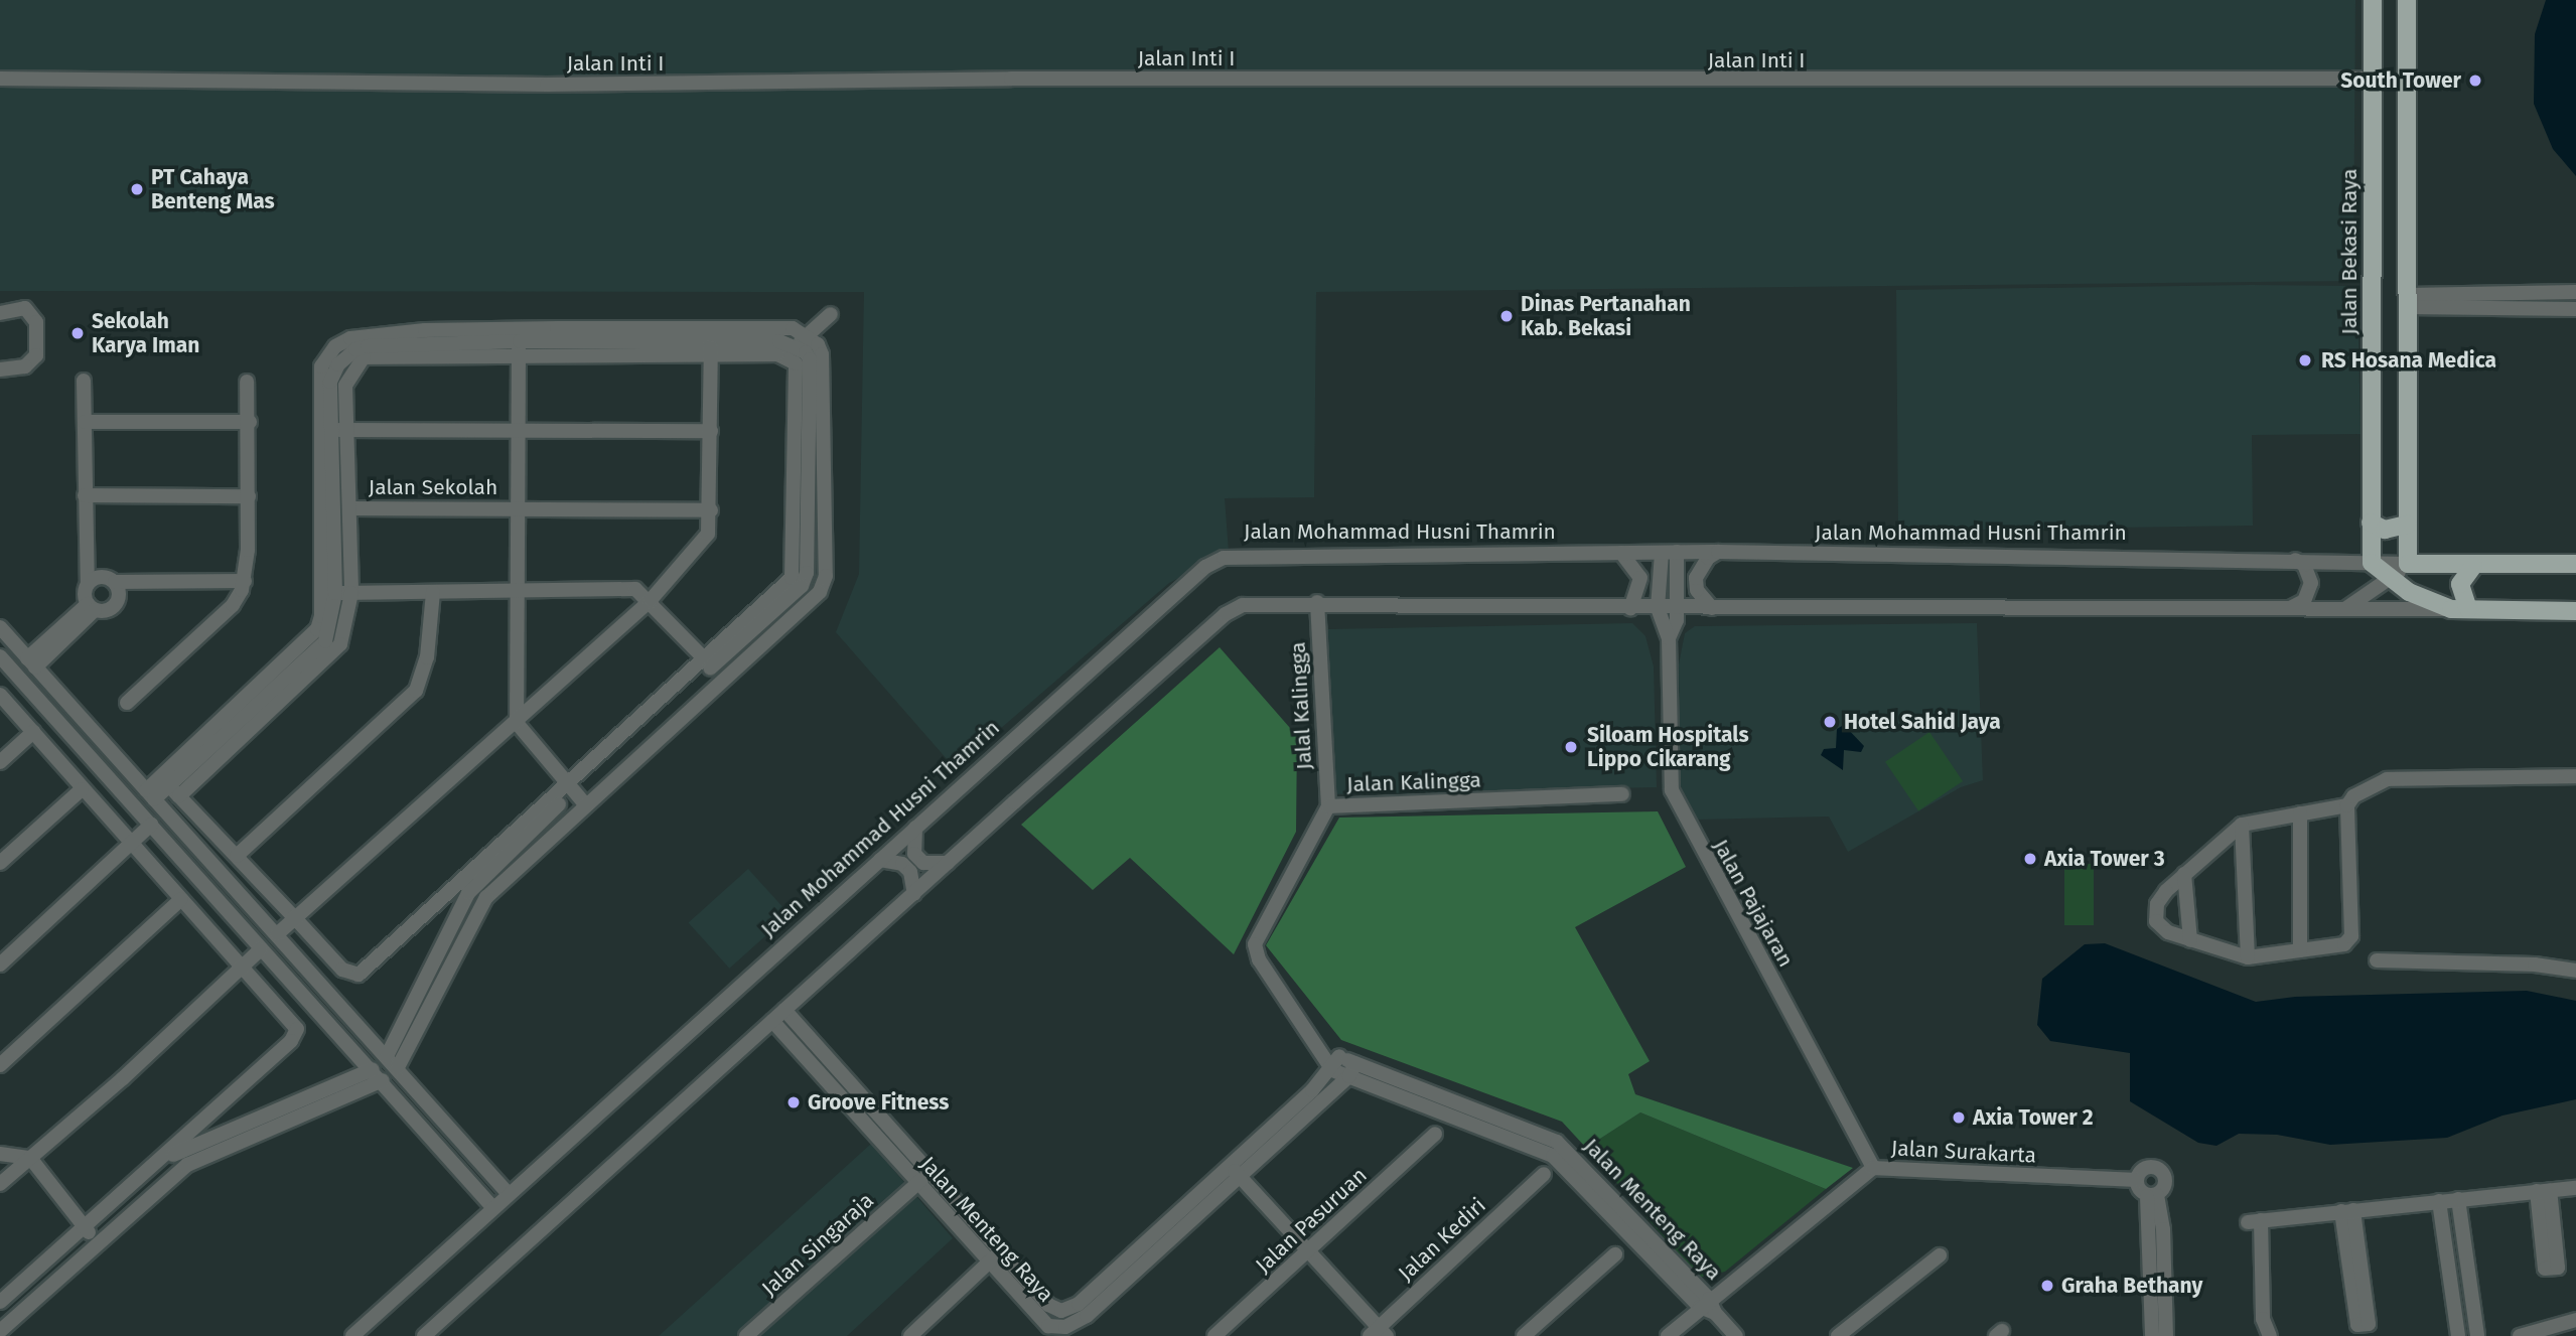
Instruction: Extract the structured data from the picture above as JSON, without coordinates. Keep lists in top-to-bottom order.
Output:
{
  "streets": {
    "main road": ["Jalan Bekasi Raya", "Jalan Mohammad Husni Thamrin"],
    "street": [
      "Jalan Inti I",
      "Jalan Sekolah",
      "Jalal Kalingga",
      "Jalan Kalingga",
      "Jalan Pajajaran",
      "Jalan Surakarta",
      "Jalan Menteng Raya",
      "Jalan Pasuruan",
      "Jalan Kediri",
      "Jalan Singaraja"
    ]
  },
  "crossings": [
    ["Jalan Inti I", "Jalan Bekasi Raya"],
    ["Jalan Bekasi Raya", "Jalan Mohammad Husni Thamrin"],
    ["Jalan Mohammad Husni Thamrin", "Jalan Pajajaran"],
    ["Jalal Kalingga", "Jalan Kalingga"],
    ["Jalan Kalingga", "Jalan Menteng Raya"],
    ["Jalan Pajajaran", "Jalan Surakarta"],
    ["Jalan Surakarta", "Jalan Menteng Raya"],
    ["Jalan Menteng Raya", "Jalan Singaraja"]
  ],
  "places": [
    "South Tower",
    "PT Cahaya Benteng Mas",
    "Dinas Pertanahan Kab. Bekasi",
    "Sekolah Karya Iman",
    "RS Hosana Medica",
    "Hotel Sahid Jaya",
    "Siloam Hospitals Lippo Cikarang",
    "Axia Tower 3",
    "Groove Fitness",
    "Axia Tower 2",
    "Graha Bethany"
  ]
}
